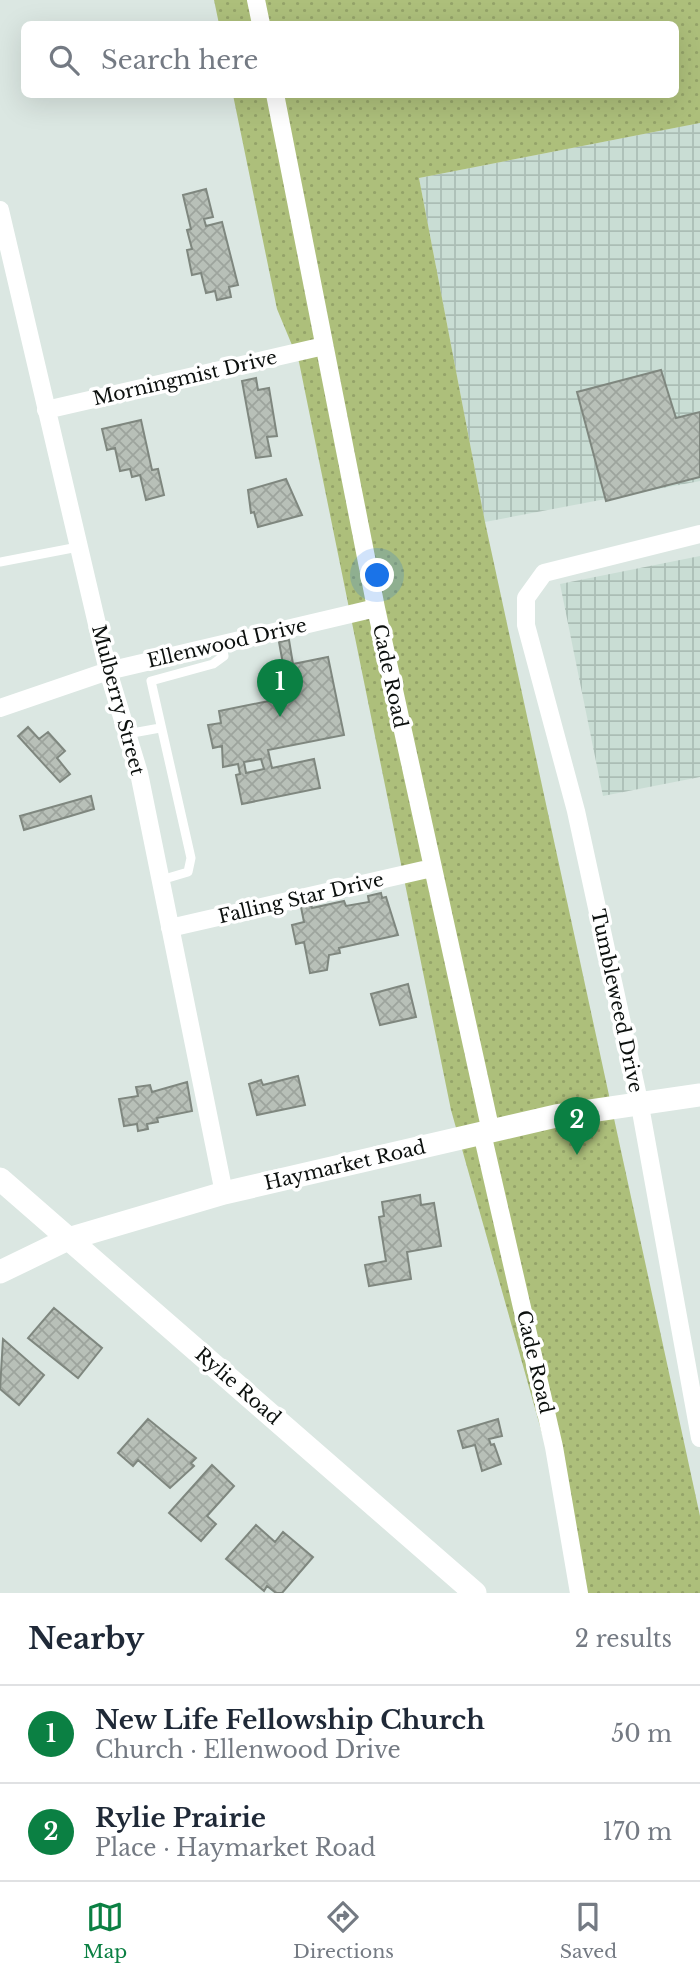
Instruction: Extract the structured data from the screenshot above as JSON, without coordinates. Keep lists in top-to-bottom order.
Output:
{
  "streets": {
    "street": [
      "Morningmist Drive",
      "Ellenwood Drive",
      "Cade Road",
      "Mulberry Street",
      "Falling Star Drive",
      "Tumbleweed Drive",
      "Haymarket Road",
      "Rylie Road"
    ]
  },
  "crossings": [
    ["Morningmist Drive", "Cade Road"],
    ["Morningmist Drive", "Mulberry Street"],
    ["Ellenwood Drive", "Cade Road"],
    ["Ellenwood Drive", "Mulberry Street"],
    ["Cade Road", "Falling Star Drive"],
    ["Cade Road", "Haymarket Road"],
    ["Mulberry Street", "Falling Star Drive"],
    ["Mulberry Street", "Haymarket Road"],
    ["Tumbleweed Drive", "Haymarket Road"],
    ["Haymarket Road", "Rylie Road"]
  ],
  "page": {
    "search": "Search here",
    "pins": ["1", "2"],
    "heading": ["Nearby", "2 results"],
    "list": [
      {
        "mark": "1",
        "name": "New Life Fellowship Church",
        "note": "Church · Ellenwood Drive",
        "value": "50 m"
      },
      {
        "mark": "2",
        "name": "Rylie Prairie",
        "note": "Place · Haymarket Road",
        "value": "170 m"
      }
    ],
    "nav": ["Map", "Directions", "Saved"]
  }
}
